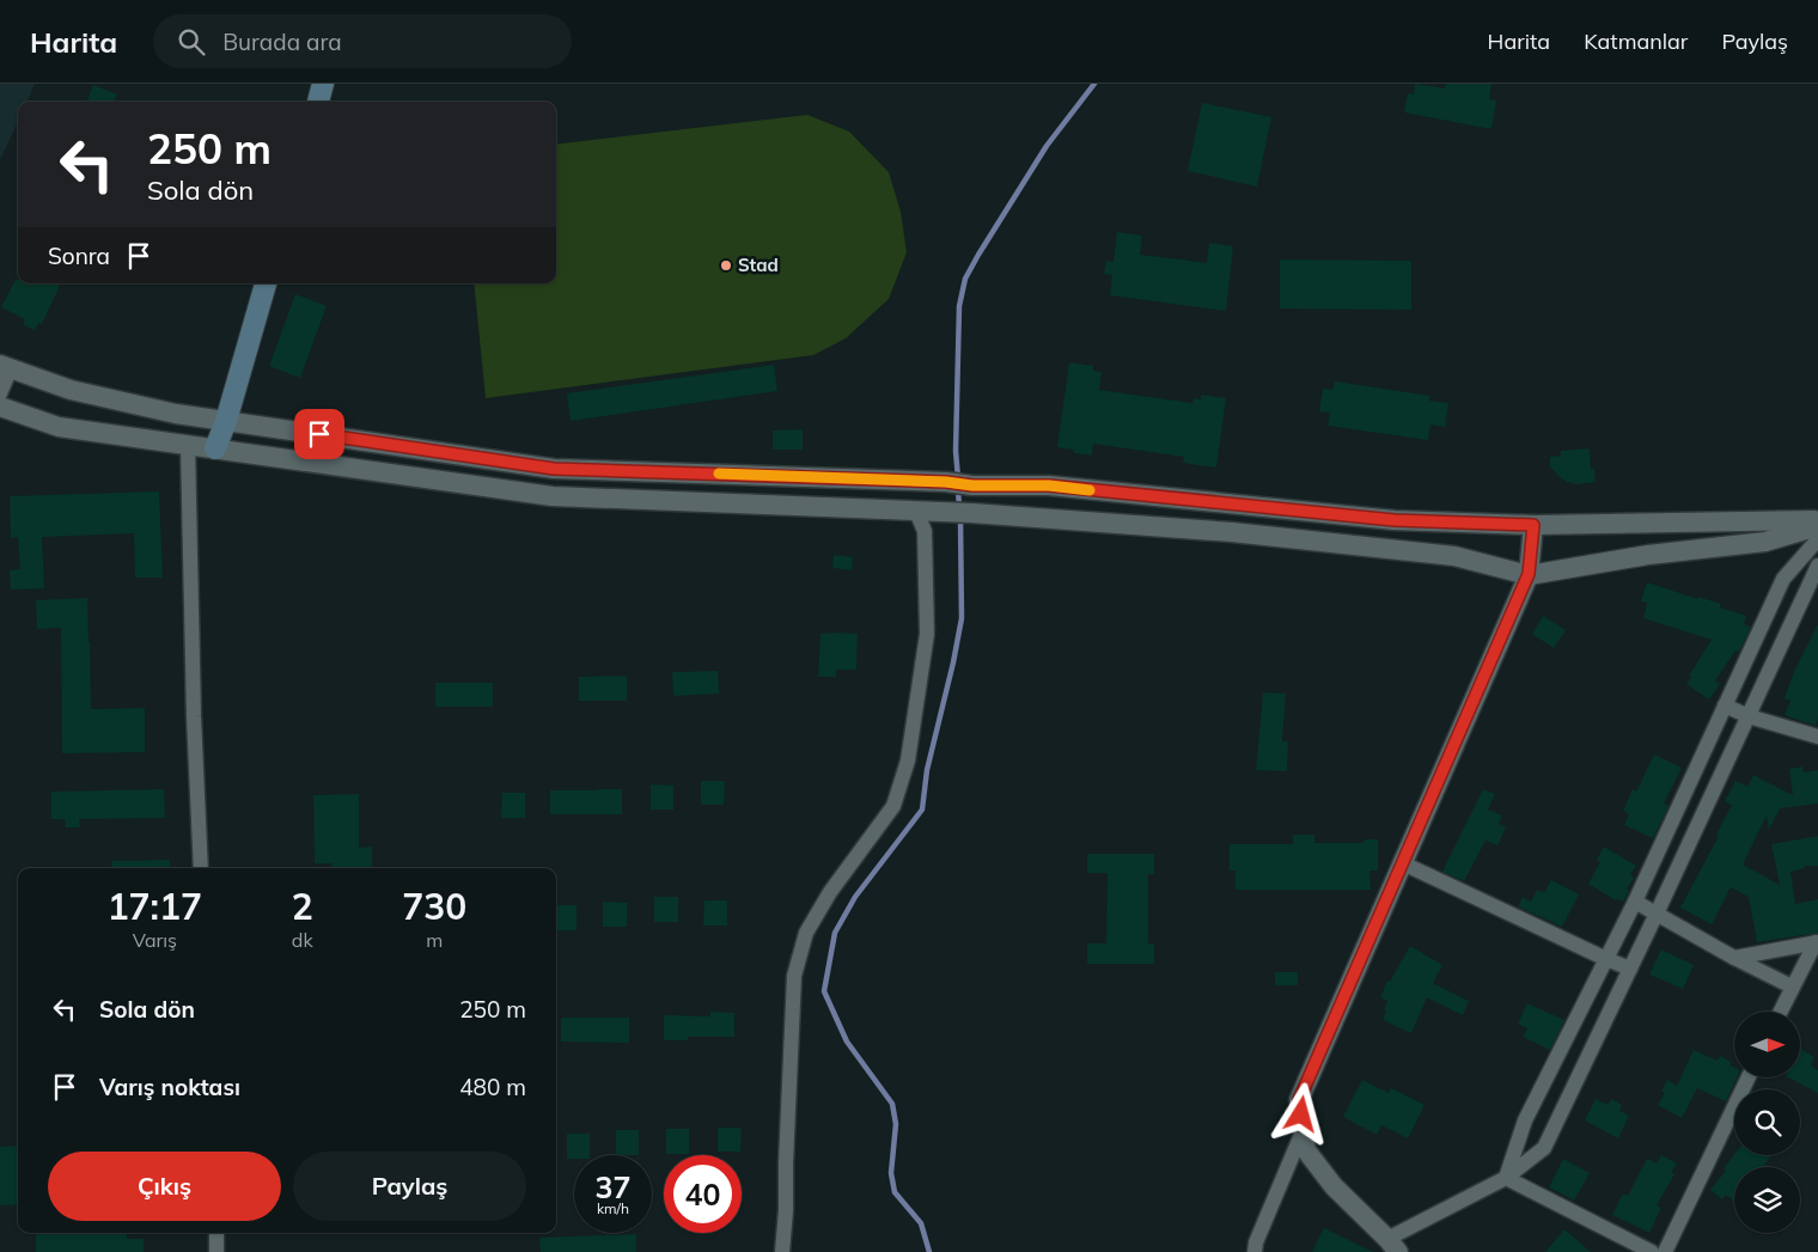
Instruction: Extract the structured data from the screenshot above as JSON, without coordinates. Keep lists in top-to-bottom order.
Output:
{
  "places": ["Stad"],
  "north": "right",
  "page": {
    "header": "Harita",
    "search": "Burada ara",
    "nav": ["Harita", "Katmanlar", "Paylaş"],
    "turn": ["250 m", "Sola dön"],
    "then": "Sonra",
    "eta": [
      "17:17",
      "Varış",
      "2",
      "dk",
      "730",
      "m"
    ],
    "list": [
      {
        "name": "Sola dön",
        "value": "250 m"
      },
      {
        "name": "Varış noktası",
        "value": "480 m"
      }
    ],
    "buttons": ["Çıkış", "Paylaş"],
    "speed": "37 km/h",
    "limit": "40"
  }
}
